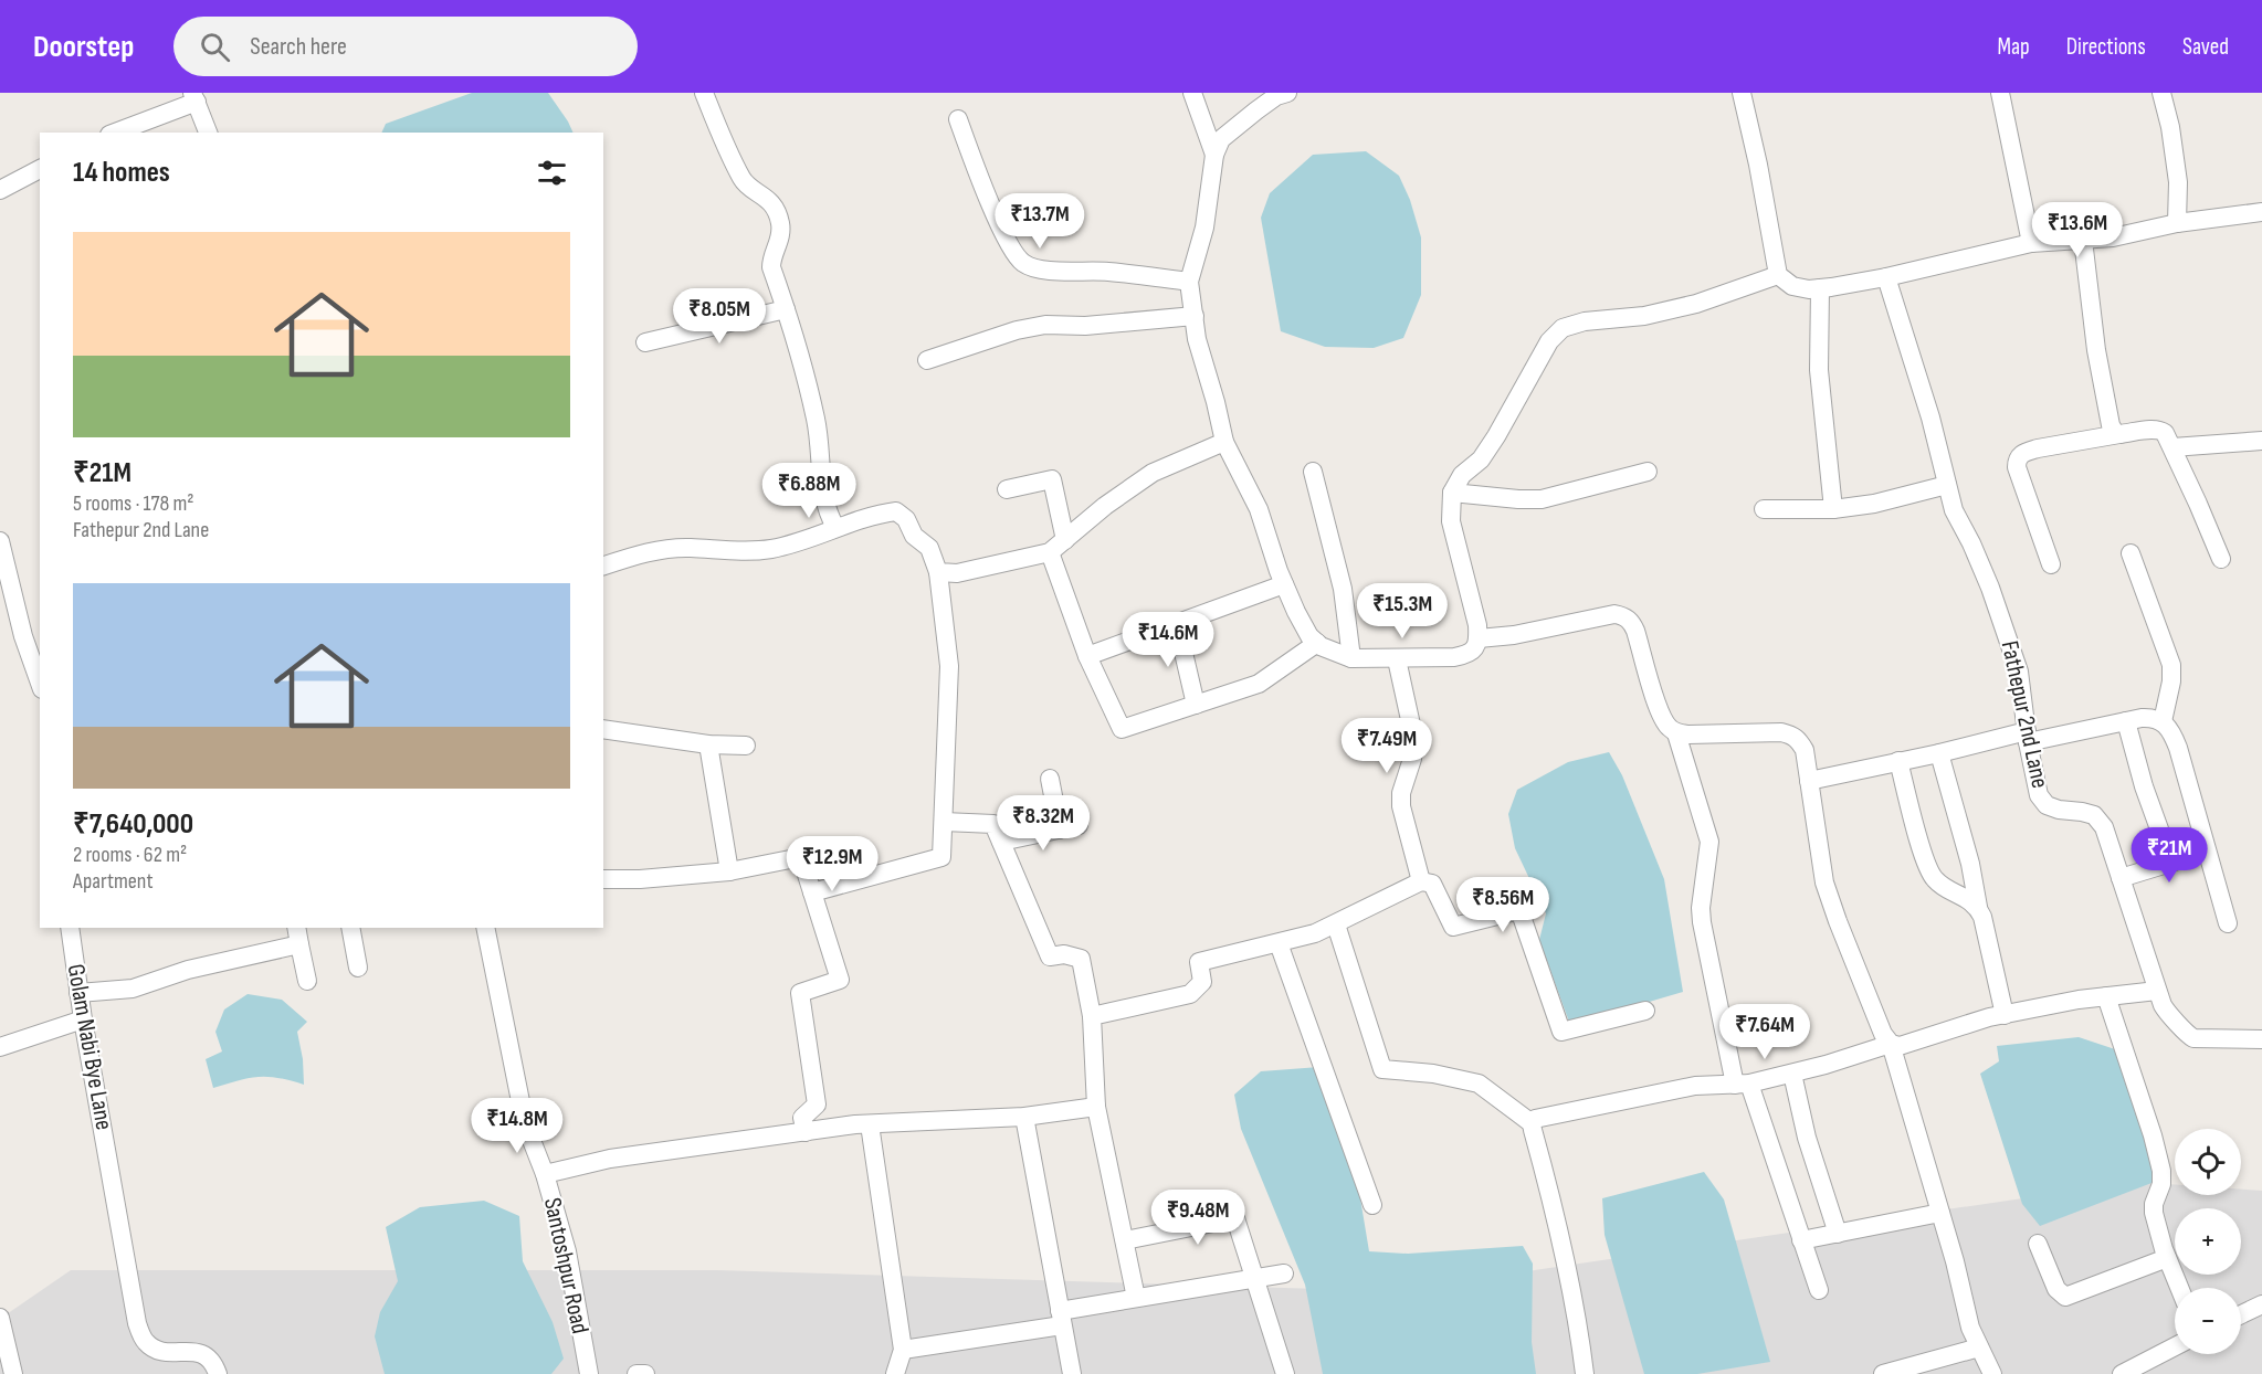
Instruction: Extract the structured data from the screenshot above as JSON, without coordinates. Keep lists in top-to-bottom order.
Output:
{
  "streets": {
    "street": ["Fathepur 2nd Lane", "Golam Nabi Bye Lane", "Santoshpur Road"]
  },
  "page": {
    "header": "Doorstep",
    "search": "Search here",
    "nav": ["Map", "Directions", "Saved"],
    "heading": "14 homes",
    "price": [
      "₹13.7M",
      "₹13.6M",
      "₹8.05M",
      "₹6.88M",
      "₹15.3M",
      "₹14.6M",
      "₹7.49M",
      "₹8.32M",
      "₹21M",
      "₹12.9M",
      "₹8.56M",
      "₹7.64M",
      "₹14.8M",
      "₹9.48M"
    ],
    "list": [
      {
        "name": "₹21M",
        "note": "5 rooms · 178 m² · Fathepur 2nd Lane"
      },
      {
        "name": "₹7,640,000",
        "note": "2 rooms · 62 m² · Apartment"
      }
    ],
    "map_buttons": ["+", "−"]
  }
}
